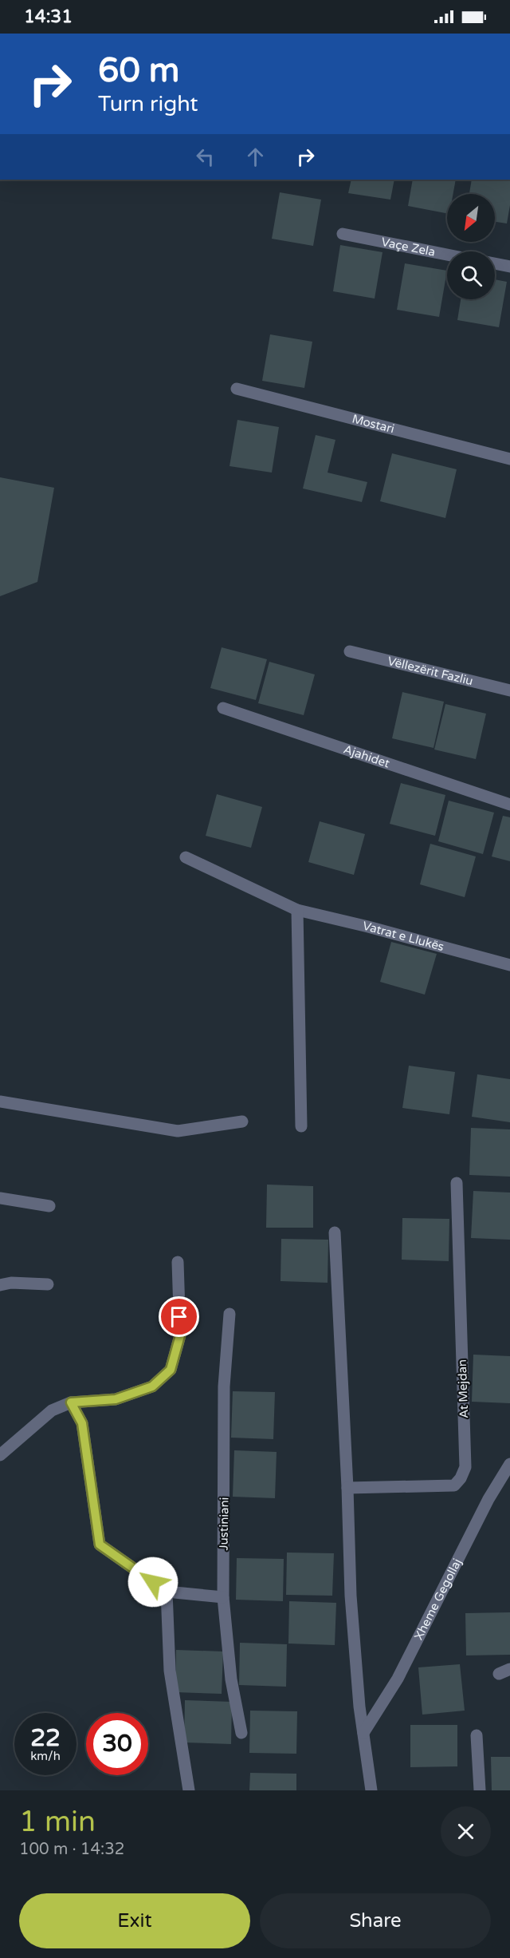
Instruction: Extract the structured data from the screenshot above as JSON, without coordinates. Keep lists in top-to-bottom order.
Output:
{
  "streets": {
    "street": [
      "Vaçe Zela",
      "Mostari",
      "Vëllezërit Fazliu",
      "Ajahidet",
      "Vatrat e Llukës",
      "At Mejdan",
      "Justiniani",
      "Xheme Gegollaj"
    ]
  },
  "north": "bottom left",
  "page": {
    "status": "14:31",
    "turn": ["60 m", "Turn right"],
    "speed": "22 km/h",
    "limit": "30",
    "heading": ["1 min", "100 m · 14:32"],
    "buttons": ["Exit", "Share"]
  }
}
